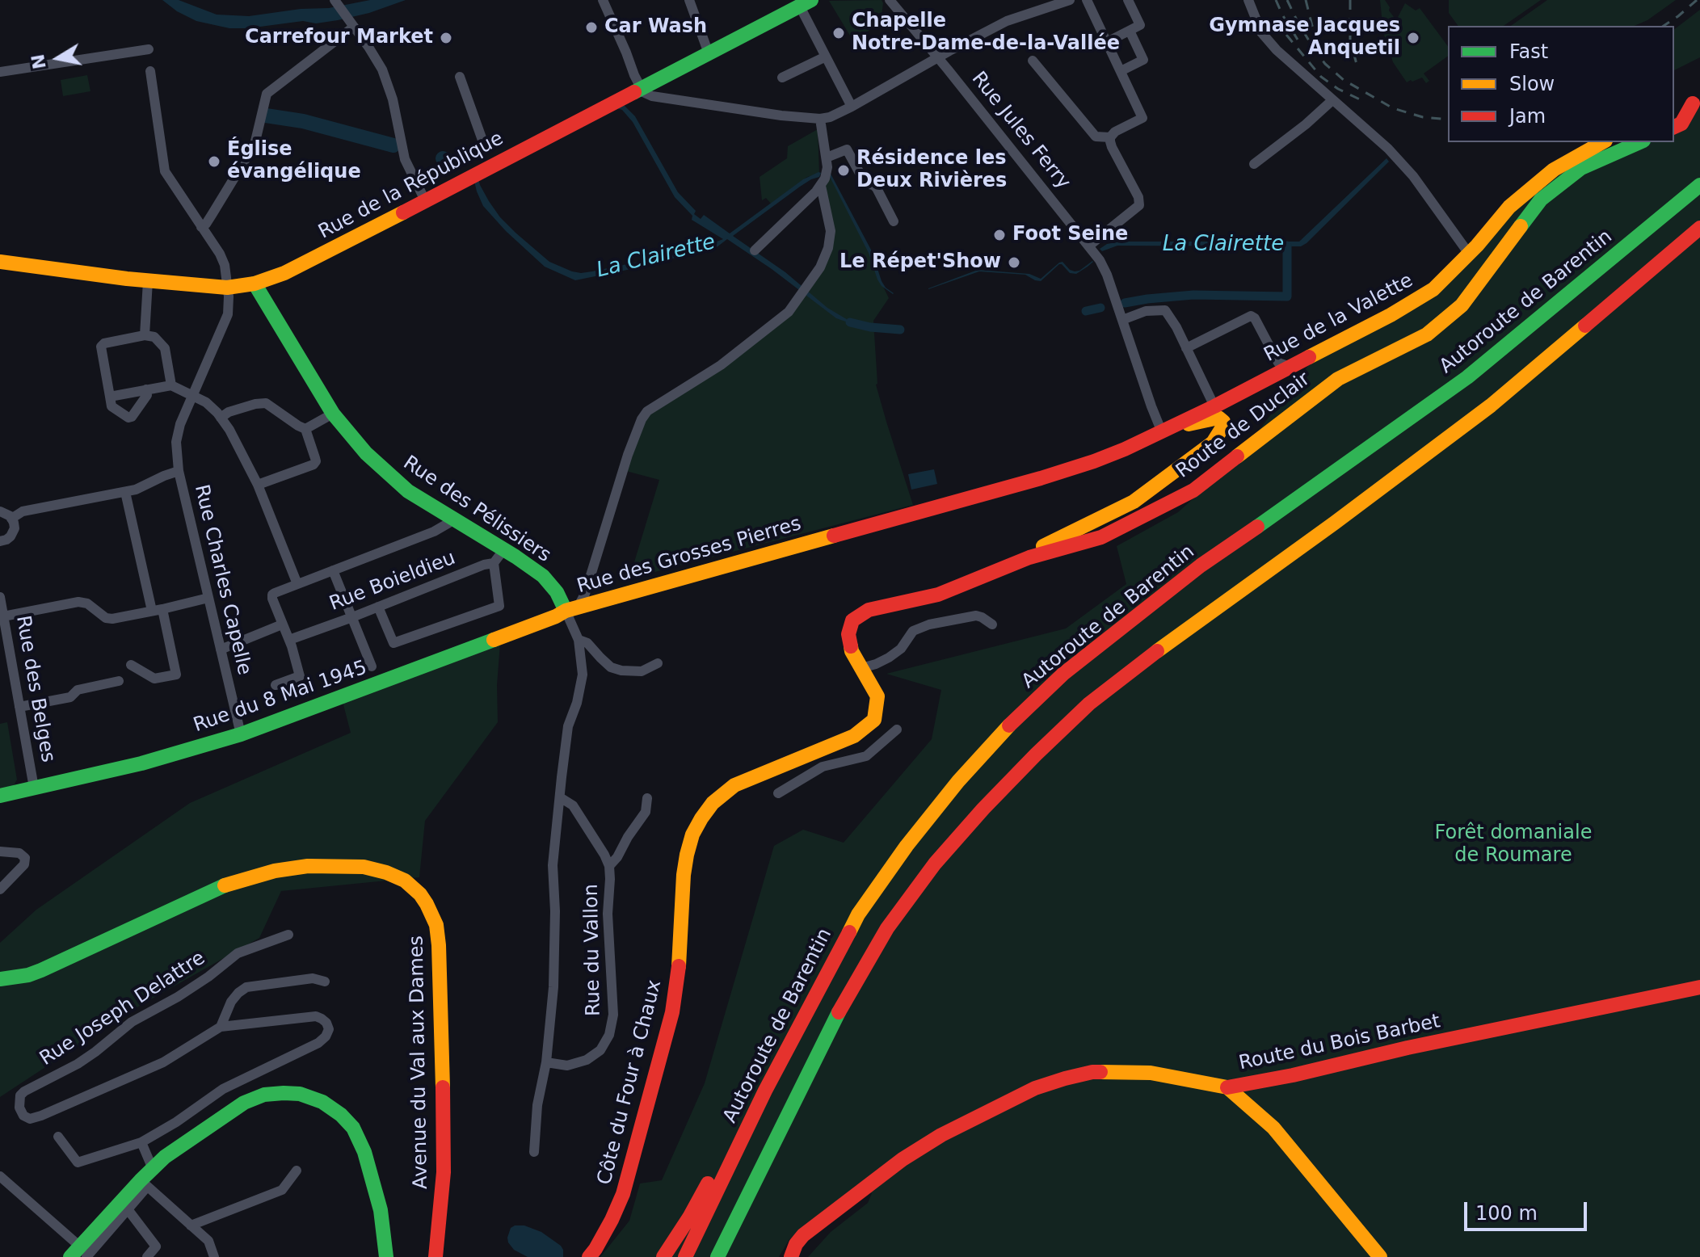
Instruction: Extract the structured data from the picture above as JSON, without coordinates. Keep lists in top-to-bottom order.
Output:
{
  "streets": {
    "main road": [
      "Rue de la République",
      "Autoroute de Barentin",
      "Rue de la Valette",
      "Route de Duclair",
      "Rue des Pélissiers",
      "Rue des Grosses Pierres",
      "Rue du 8 Mai 1945",
      "Route du Bois Barbet",
      "Avenue du Val aux Dames",
      "Côte du Four à Chaux"
    ],
    "street": [
      "Rue Jules Ferry",
      "Rue Charles Capelle",
      "Rue Boieldieu",
      "Rue des Belges",
      "Rue du Vallon",
      "Rue Joseph Delattre"
    ]
  },
  "crossings": [
    ["Rue Jules Ferry", "Rue de la Valette"],
    ["Rue Jules Ferry", "Rue des Grosses Pierres"],
    ["Rue de la République", "Rue des Pélissiers"],
    ["Rue de la République", "Rue Charles Capelle"],
    ["Rue de la Valette", "Rue des Grosses Pierres"],
    ["Route de Duclair", "Côte du Four à Chaux"],
    ["Rue des Pélissiers", "Rue des Grosses Pierres"],
    ["Rue des Pélissiers", "Rue du 8 Mai 1945"],
    ["Rue des Grosses Pierres", "Rue du 8 Mai 1945"],
    ["Rue des Grosses Pierres", "Rue du Vallon"],
    ["Rue Charles Capelle", "Rue du 8 Mai 1945"],
    ["Rue des Belges", "Rue du 8 Mai 1945"]
  ],
  "water": ["La Clairette"],
  "parks": ["Forêt domaniale de Roumare"],
  "places": [
    "Car Wash",
    "Chapelle Notre-Dame-de-la-Vallée",
    "Carrefour Market",
    "Gymnase Jacques Anquetil",
    "Église évangélique",
    "Résidence les Deux Rivières",
    "Foot Seine",
    "Le Répet'Show"
  ],
  "legend": ["Fast", "Slow", "Jam"],
  "scale_bar": "100 m",
  "north": "left"
}
